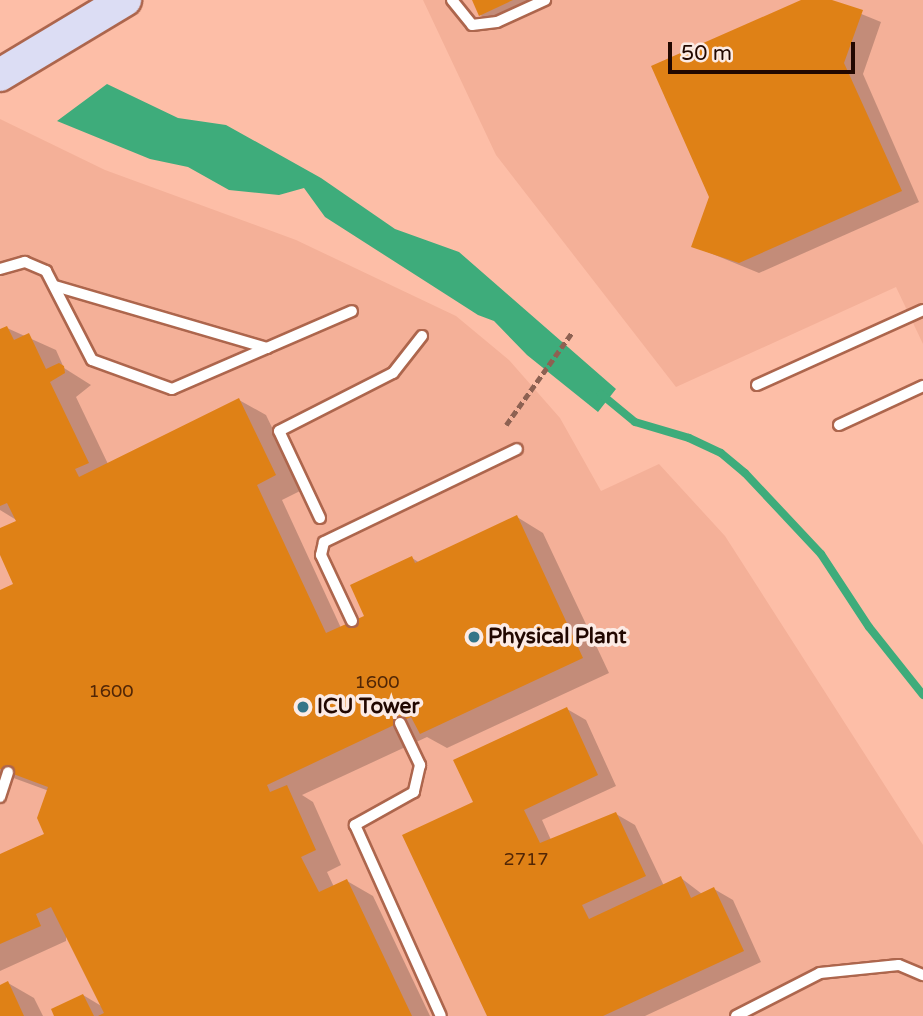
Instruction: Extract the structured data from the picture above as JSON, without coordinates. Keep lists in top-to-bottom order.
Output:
{
  "places": ["Physical Plant", "ICU Tower"],
  "house_numbers": ["1600", "1600", "2717"],
  "scale_bar": "50 m"
}
